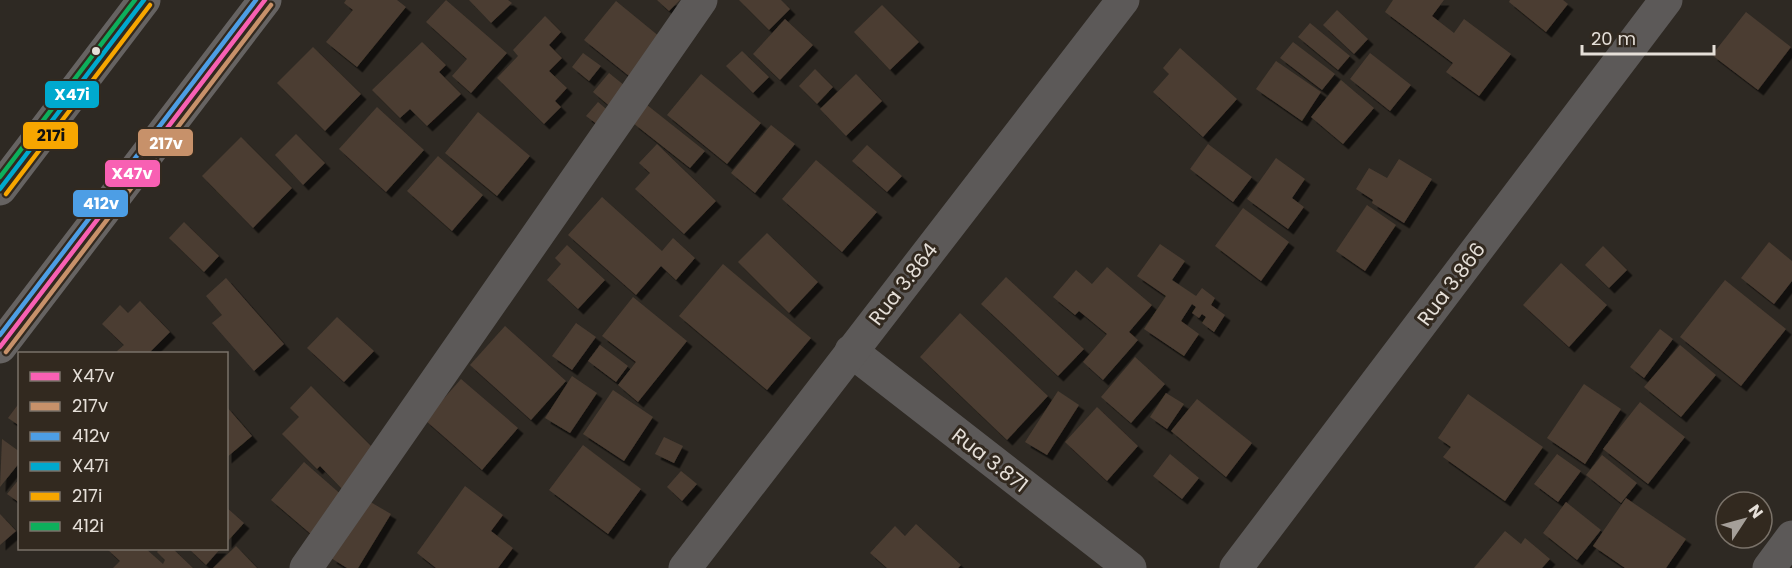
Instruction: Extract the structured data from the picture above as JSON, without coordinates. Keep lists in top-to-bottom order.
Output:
{
  "streets": {
    "street": ["Rua 3.864", "Rua 3.866", "Rua 3.871"]
  },
  "crossings": [
    ["Rua 3.864", "Rua 3.871"]
  ],
  "lines": [
    "transit line X47v",
    "transit line 412v",
    "transit line X47i",
    "transit line 412i",
    "transit line 217v",
    "transit line 217i"
  ],
  "legend": [
    "X47v",
    "217v",
    "412v",
    "X47i",
    "217i",
    "412i"
  ],
  "scale_bar": "20 m",
  "north": "top right"
}
